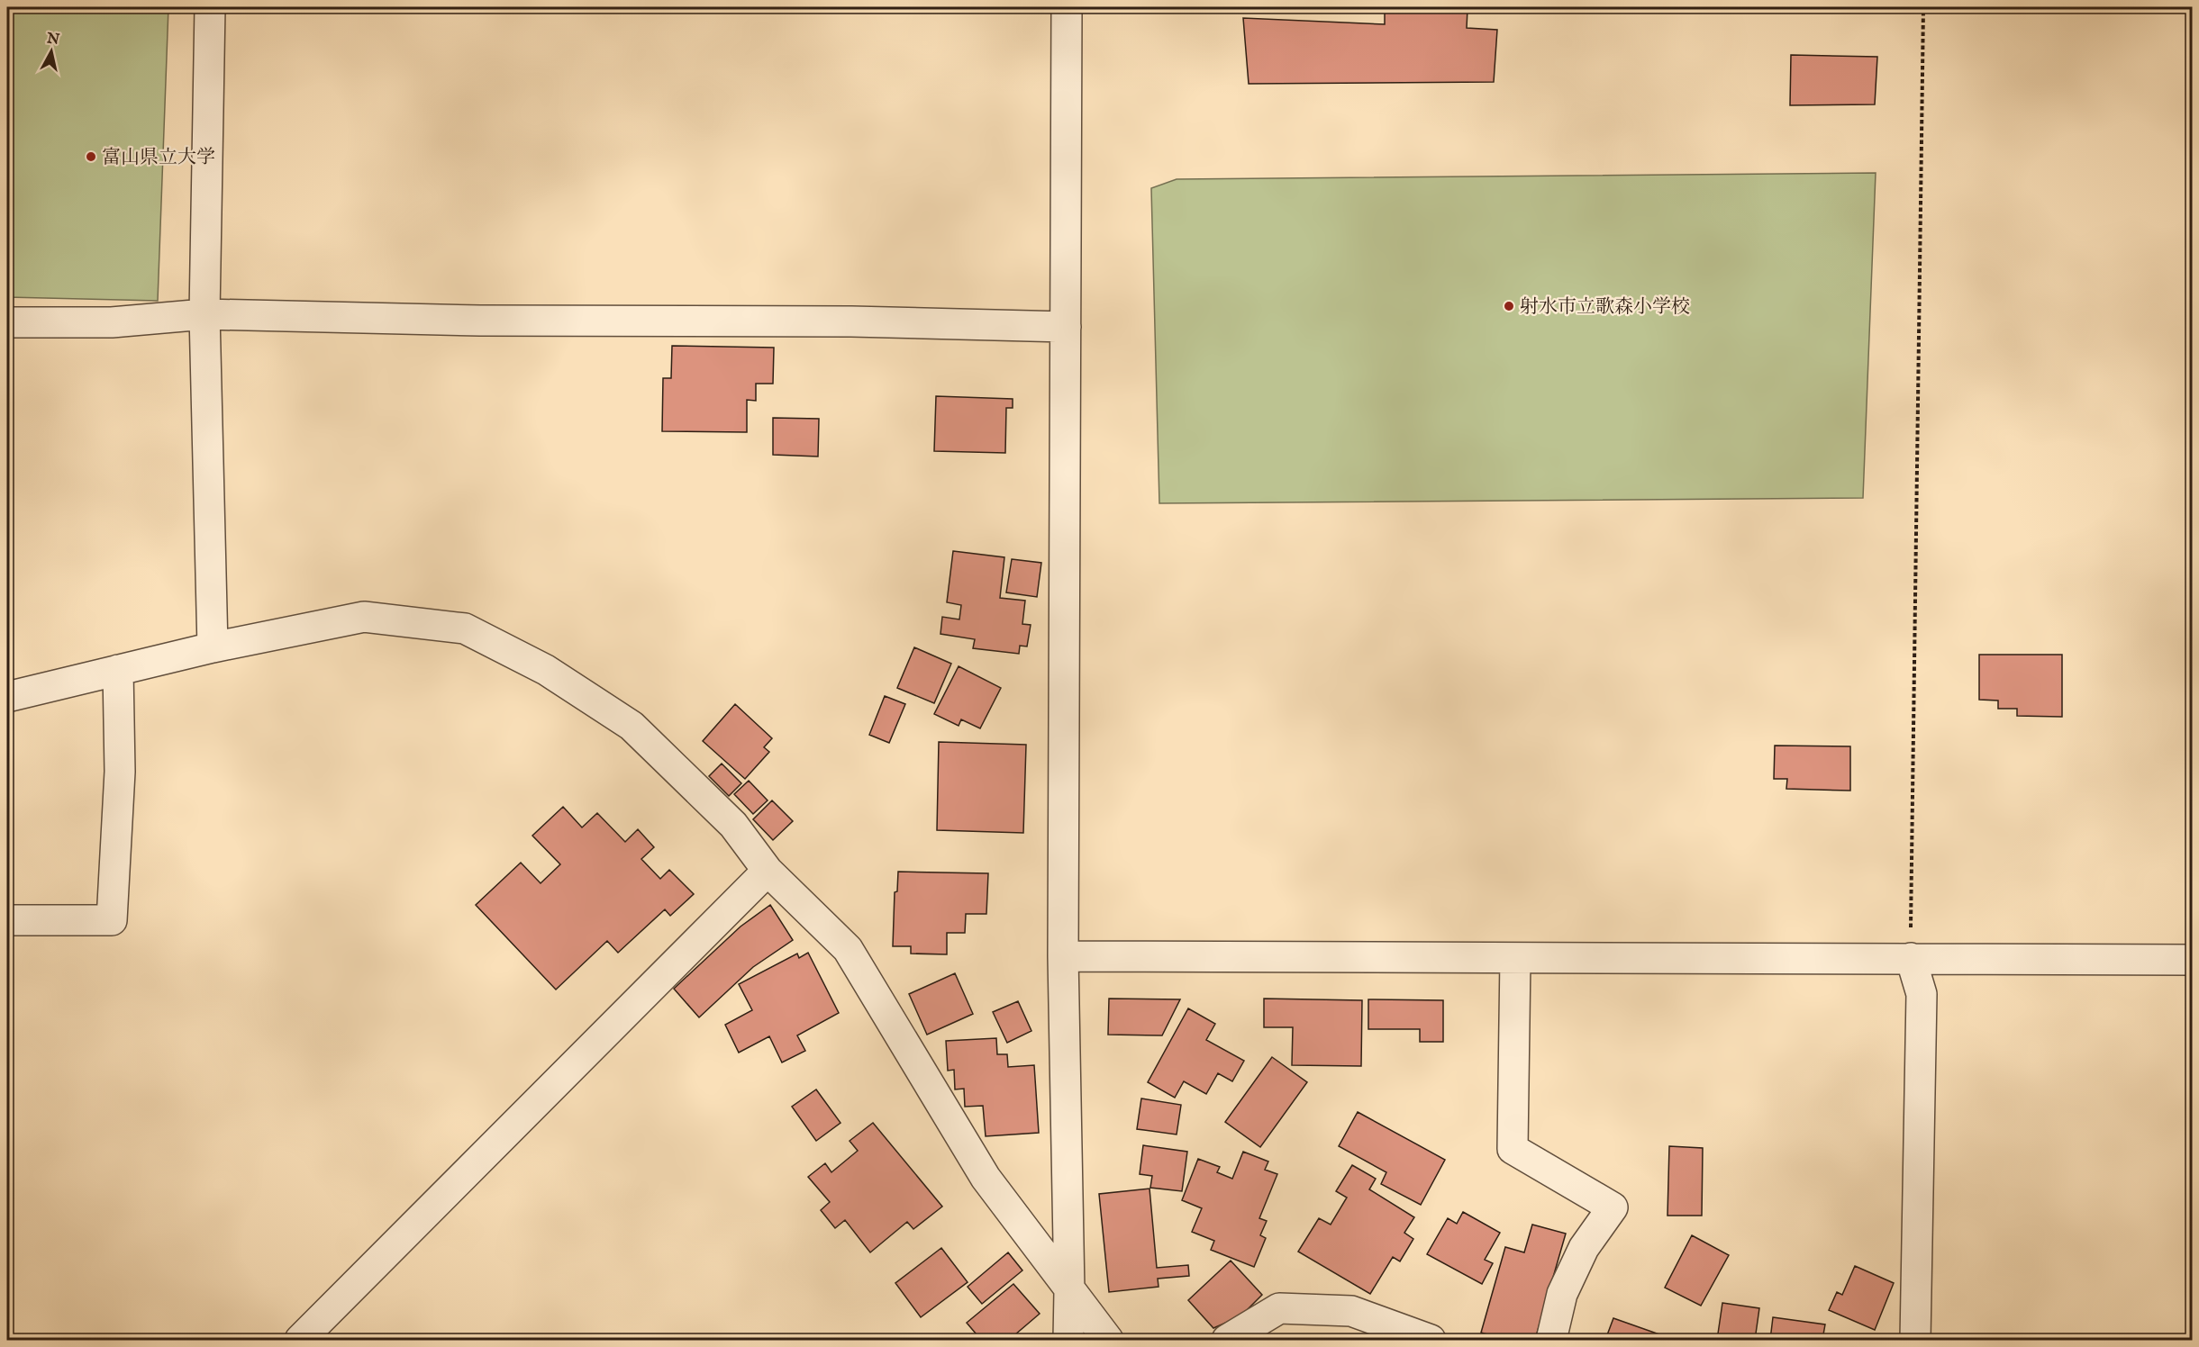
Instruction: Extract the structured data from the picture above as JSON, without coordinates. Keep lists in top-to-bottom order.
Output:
{
  "places": ["富山県立大学", "射水市立歌森小学校"],
  "north": "top"
}
